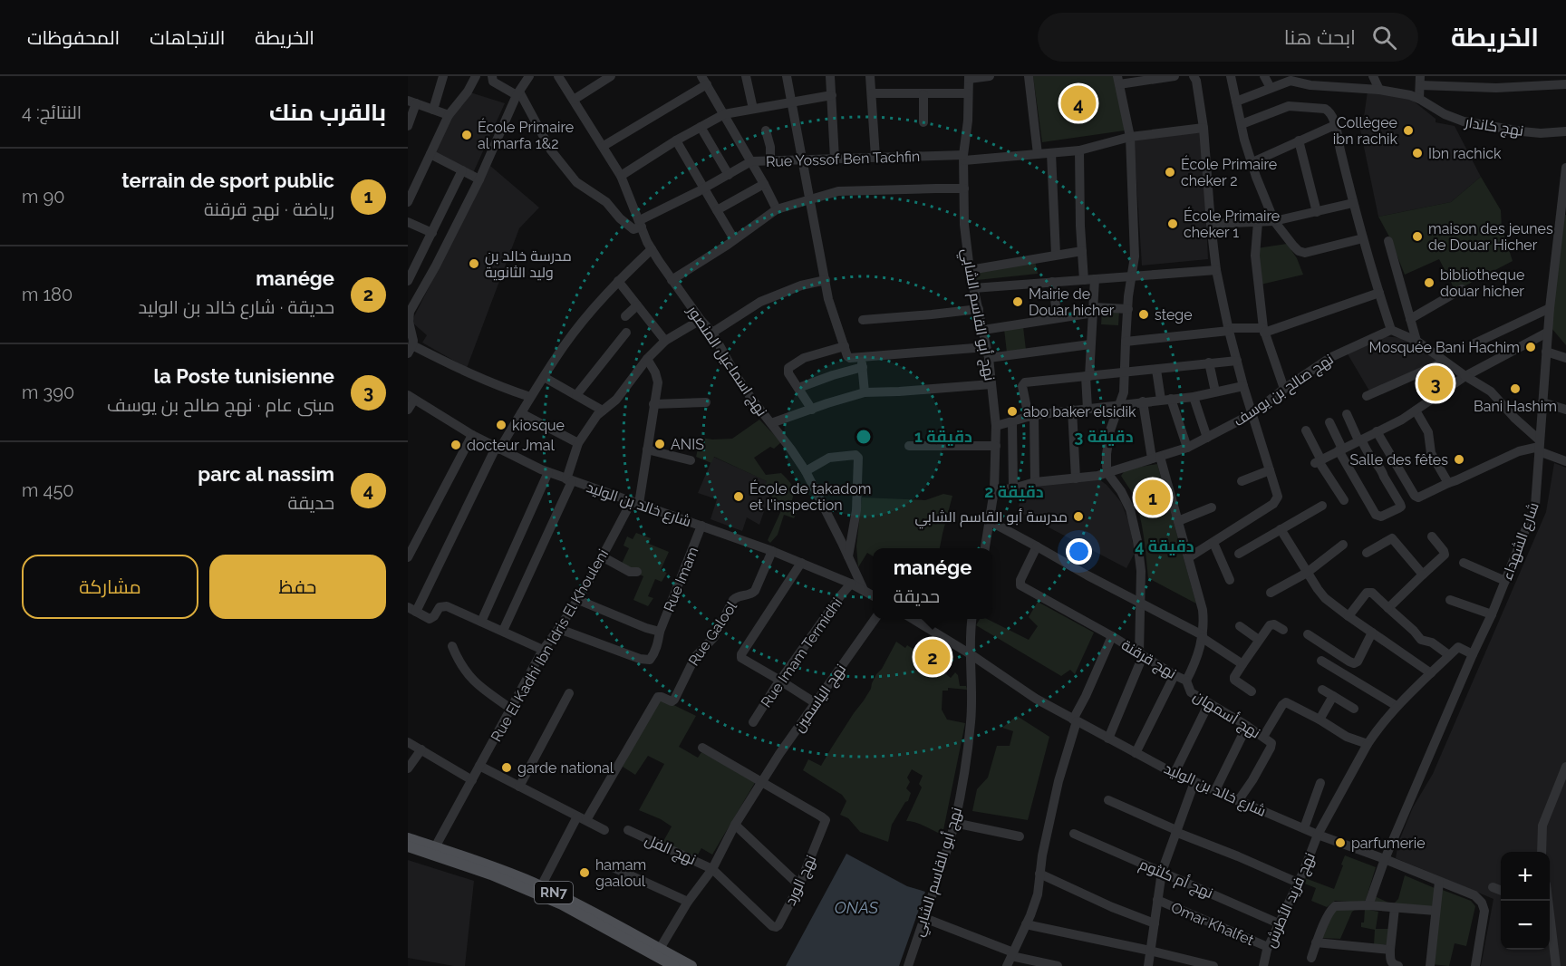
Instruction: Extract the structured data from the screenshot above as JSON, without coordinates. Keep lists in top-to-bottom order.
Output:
{
  "streets": {
    "main road": ["RN7"],
    "street": [
      "نهج كاندار",
      "Rue Yossof Ben Tachfin",
      "نهج أبو القاسم الشابي",
      "نهج اسماعيل المنصور",
      "نهج صالح بن يوسف",
      "شارع خالد بن الوليد",
      "شارع الشهداء",
      "Rue Imam",
      "Rue Galool",
      "Rue El Kadhi Ibn Idris El Khouleni",
      "Rue Imam Termidhi",
      "نهج قرقنة",
      "نهج الياسمين",
      "نهج أسمهان",
      "نهج الفل",
      "نهج أم كلثوم",
      "نهج الورد",
      "نهج فريد الأطرش",
      "Omar Khalfet"
    ]
  },
  "crossings": [
    ["Rue Yossof Ben Tachfin", "نهج أبو القاسم الشابي"],
    ["Rue Yossof Ben Tachfin", "نهج اسماعيل المنصور"],
    ["نهج أبو القاسم الشابي", "نهج صالح بن يوسف"],
    ["نهج أبو القاسم الشابي", "شارع خالد بن الوليد"],
    ["نهج اسماعيل المنصور", "شارع خالد بن الوليد"],
    ["نهج صالح بن يوسف", "نهج قرقنة"],
    ["شارع خالد بن الوليد", "شارع الشهداء"],
    ["شارع خالد بن الوليد", "Rue Imam"],
    ["شارع خالد بن الوليد", "Rue Galool"],
    ["شارع خالد بن الوليد", "Rue El Kadhi Ibn Idris El Khouleni"],
    ["شارع خالد بن الوليد", "Rue Imam Termidhi"],
    ["شارع خالد بن الوليد", "نهج أسمهان"],
    ["شارع خالد بن الوليد", "نهج فريد الأطرش"],
    ["Rue Imam", "Rue El Kadhi Ibn Idris El Khouleni"],
    ["Rue El Kadhi Ibn Idris El Khouleni", "RN7"],
    ["نهج قرقنة", "نهج أسمهان"],
    ["نهج الياسمين", "نهج الفل"],
    ["نهج الياسمين", "نهج الورد"],
    ["نهج الياسمين", "RN7"],
    ["نهج الفل", "نهج الورد"],
    ["نهج أم كلثوم", "نهج فريد الأطرش"],
    ["نهج فريد الأطرش", "Omar Khalfet"]
  ],
  "water": ["ONAS"],
  "places": [
    "Collègee ibn rachik",
    "École Primaire al marfa 1&2",
    "Ibn rachick",
    "École Primaire cheker 2",
    "École Primaire cheker 1",
    "maison des jeunes de Douar Hicher",
    "مدرسة خالد بن وليد الثانوية",
    "bibliotheque douar hicher",
    "Mairie de Douar hicher",
    "stege",
    "Mosquée Bani Hachim",
    "Bani Hashim",
    "abo baker elsidik",
    "kiosque",
    "ANIS",
    "docteur Jmal",
    "Salle des fêtes",
    "École de takadom et l'inspection",
    "مدرسة أبو القاسم الشابي",
    "garde national",
    "parfumerie",
    "hamam gaaloul"
  ],
  "page": {
    "header": "الخريطة",
    "search": "ابحث هنا",
    "nav": ["الخريطة", "الاتجاهات", "المحفوظات"],
    "heading": ["بالقرب منك", "النتائج: 4"],
    "pins": [
      "4",
      "3",
      "1",
      "2"
    ],
    "list": [
      {
        "mark": "1",
        "name": "terrain de sport public",
        "note": "رياضة · نهج قرقنة",
        "value": "90 m"
      },
      {
        "mark": "2",
        "name": "manége",
        "note": "حديقة · شارع خالد بن الوليد",
        "value": "180 m"
      },
      {
        "mark": "3",
        "name": "la Poste tunisienne",
        "note": "مبنى عام · نهج صالح بن يوسف",
        "value": "390 m"
      },
      {
        "mark": "4",
        "name": "parc al nassim",
        "note": "حديقة",
        "value": "450 m"
      }
    ],
    "buttons": ["حفظ", "مشاركة"],
    "popup": ["manége", "حديقة"],
    "map_buttons": ["+", "−"]
  },
  "rings": [
    "1 دقيقة",
    "3 دقيقة",
    "2 دقيقة",
    "4 دقيقة"
  ]
}
